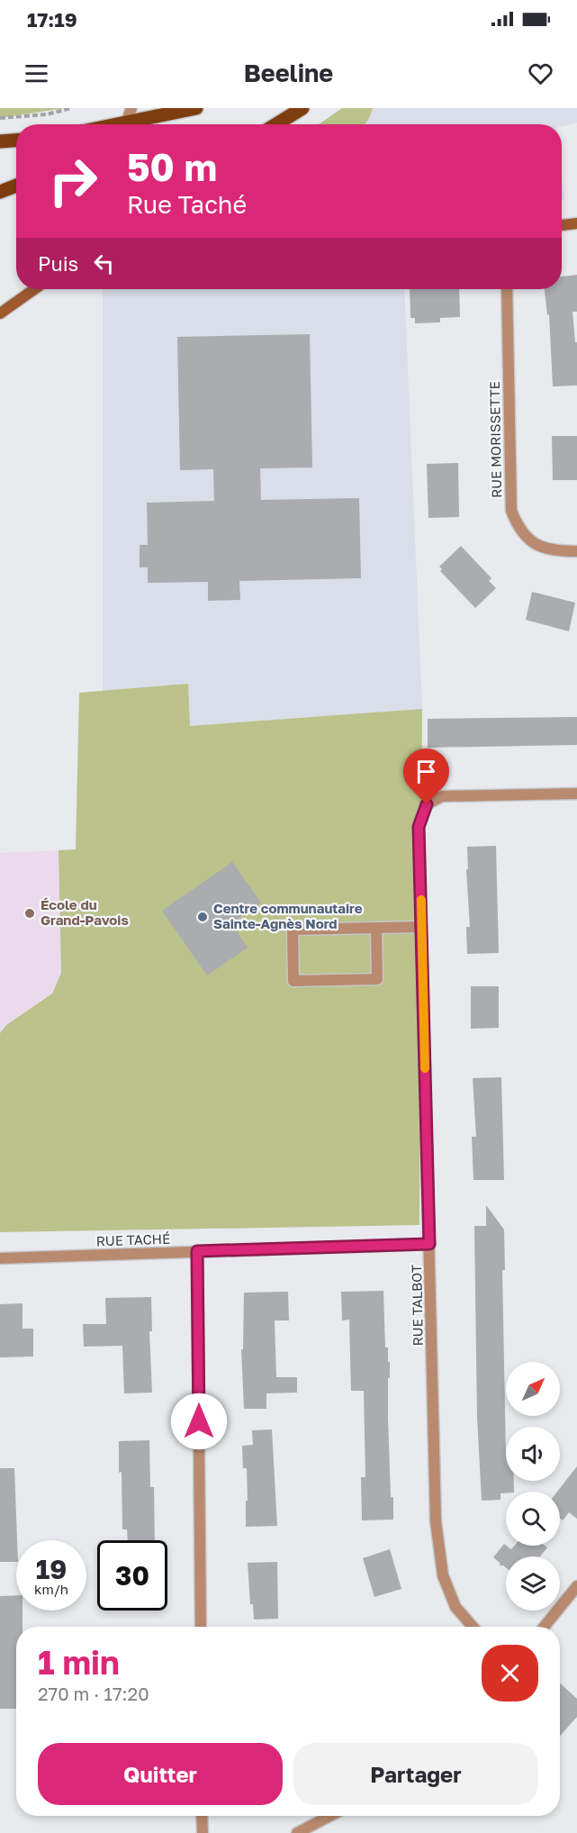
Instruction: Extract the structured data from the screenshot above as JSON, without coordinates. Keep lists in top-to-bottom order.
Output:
{
  "streets": {
    "street": ["RUE MORISSETTE", "RUE TACHÉ", "RUE TALBOT"]
  },
  "crossings": [
    ["RUE TACHÉ", "RUE TALBOT"]
  ],
  "places": ["École du Grand-Pavois", "Centre communautaire Sainte-Agnès Nord"],
  "north": "top right",
  "page": {
    "status": "17:19",
    "header": "Beeline",
    "turn": ["50 m", "Rue Taché"],
    "then": "Puis",
    "speed": "19 km/h",
    "limit": "30",
    "heading": ["1 min", "270 m · 17:20"],
    "buttons": ["Quitter", "Partager"]
  }
}
